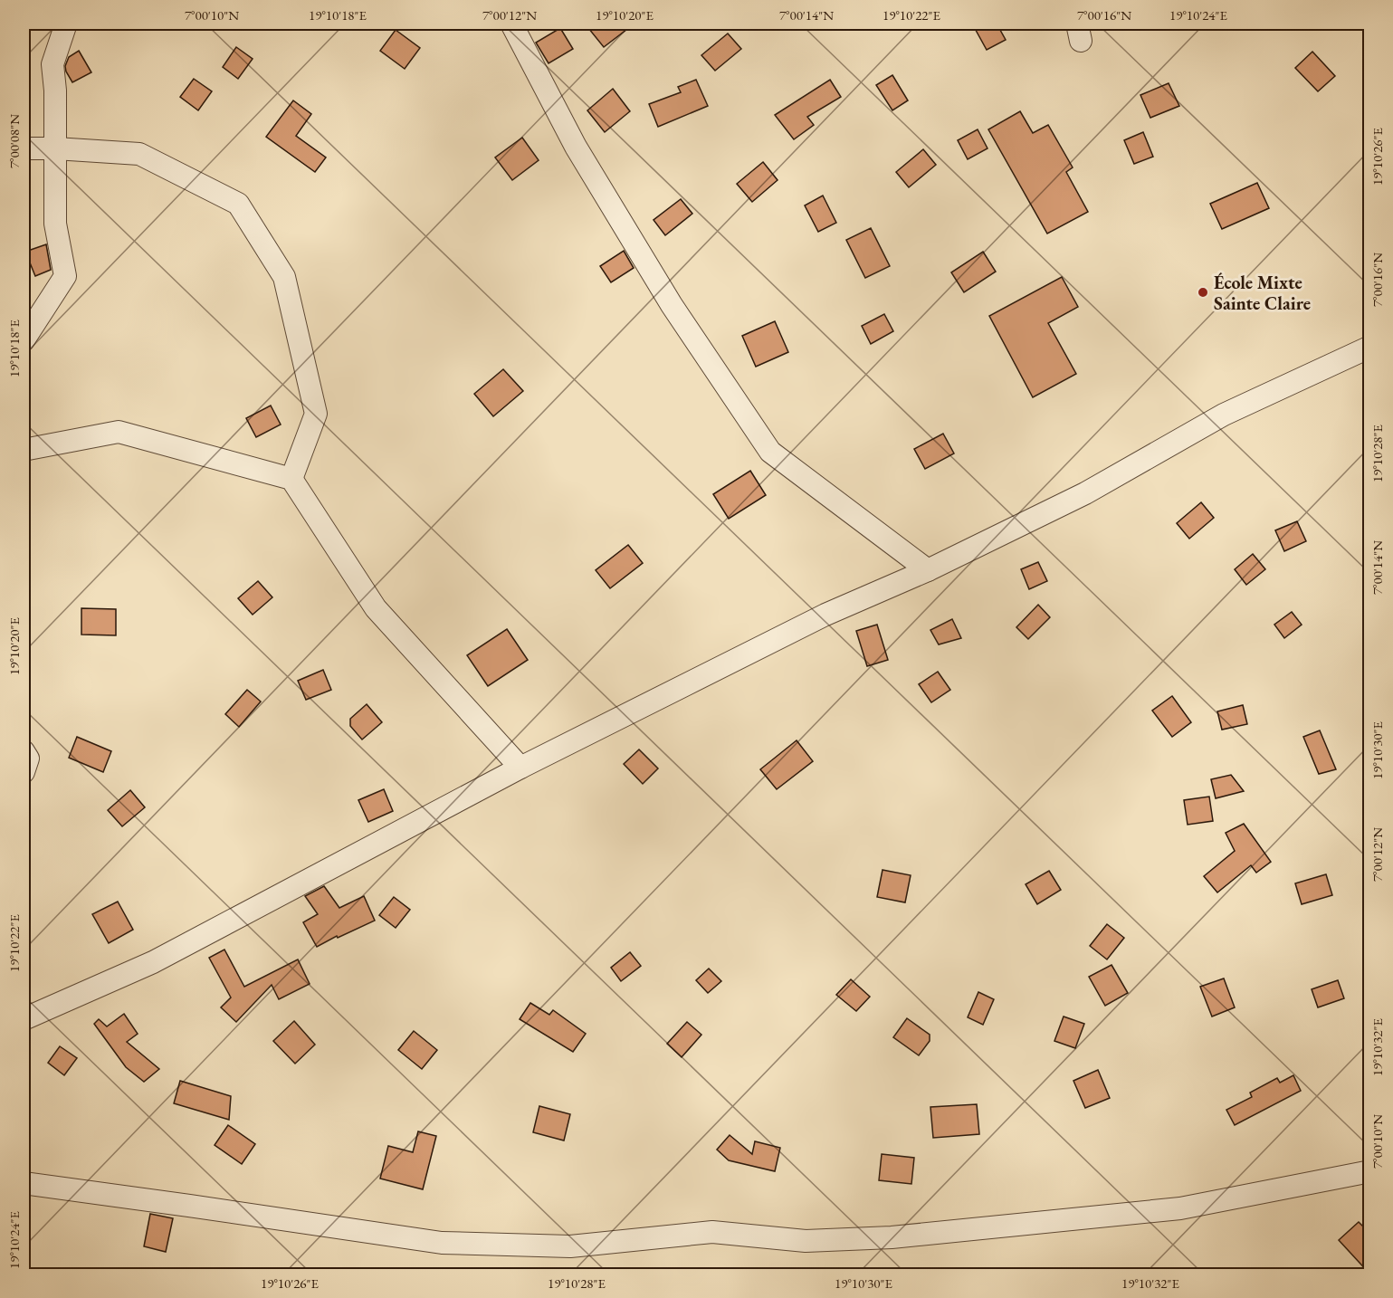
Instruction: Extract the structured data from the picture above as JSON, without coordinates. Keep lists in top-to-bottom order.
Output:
{
  "places": ["École Mixte Sainte Claire"],
  "coordinates": [
    "7°00'10\"N",
    "19°10'18\"E",
    "7°00'12\"N",
    "19°10'20\"E",
    "7°00'14\"N",
    "19°10'22\"E",
    "7°00'16\"N",
    "19°10'24\"E",
    "7°00'08\"N",
    "19°10'26\"E",
    "19°10'28\"E",
    "19°10'30\"E",
    "19°10'32\"E"
  ]
}
